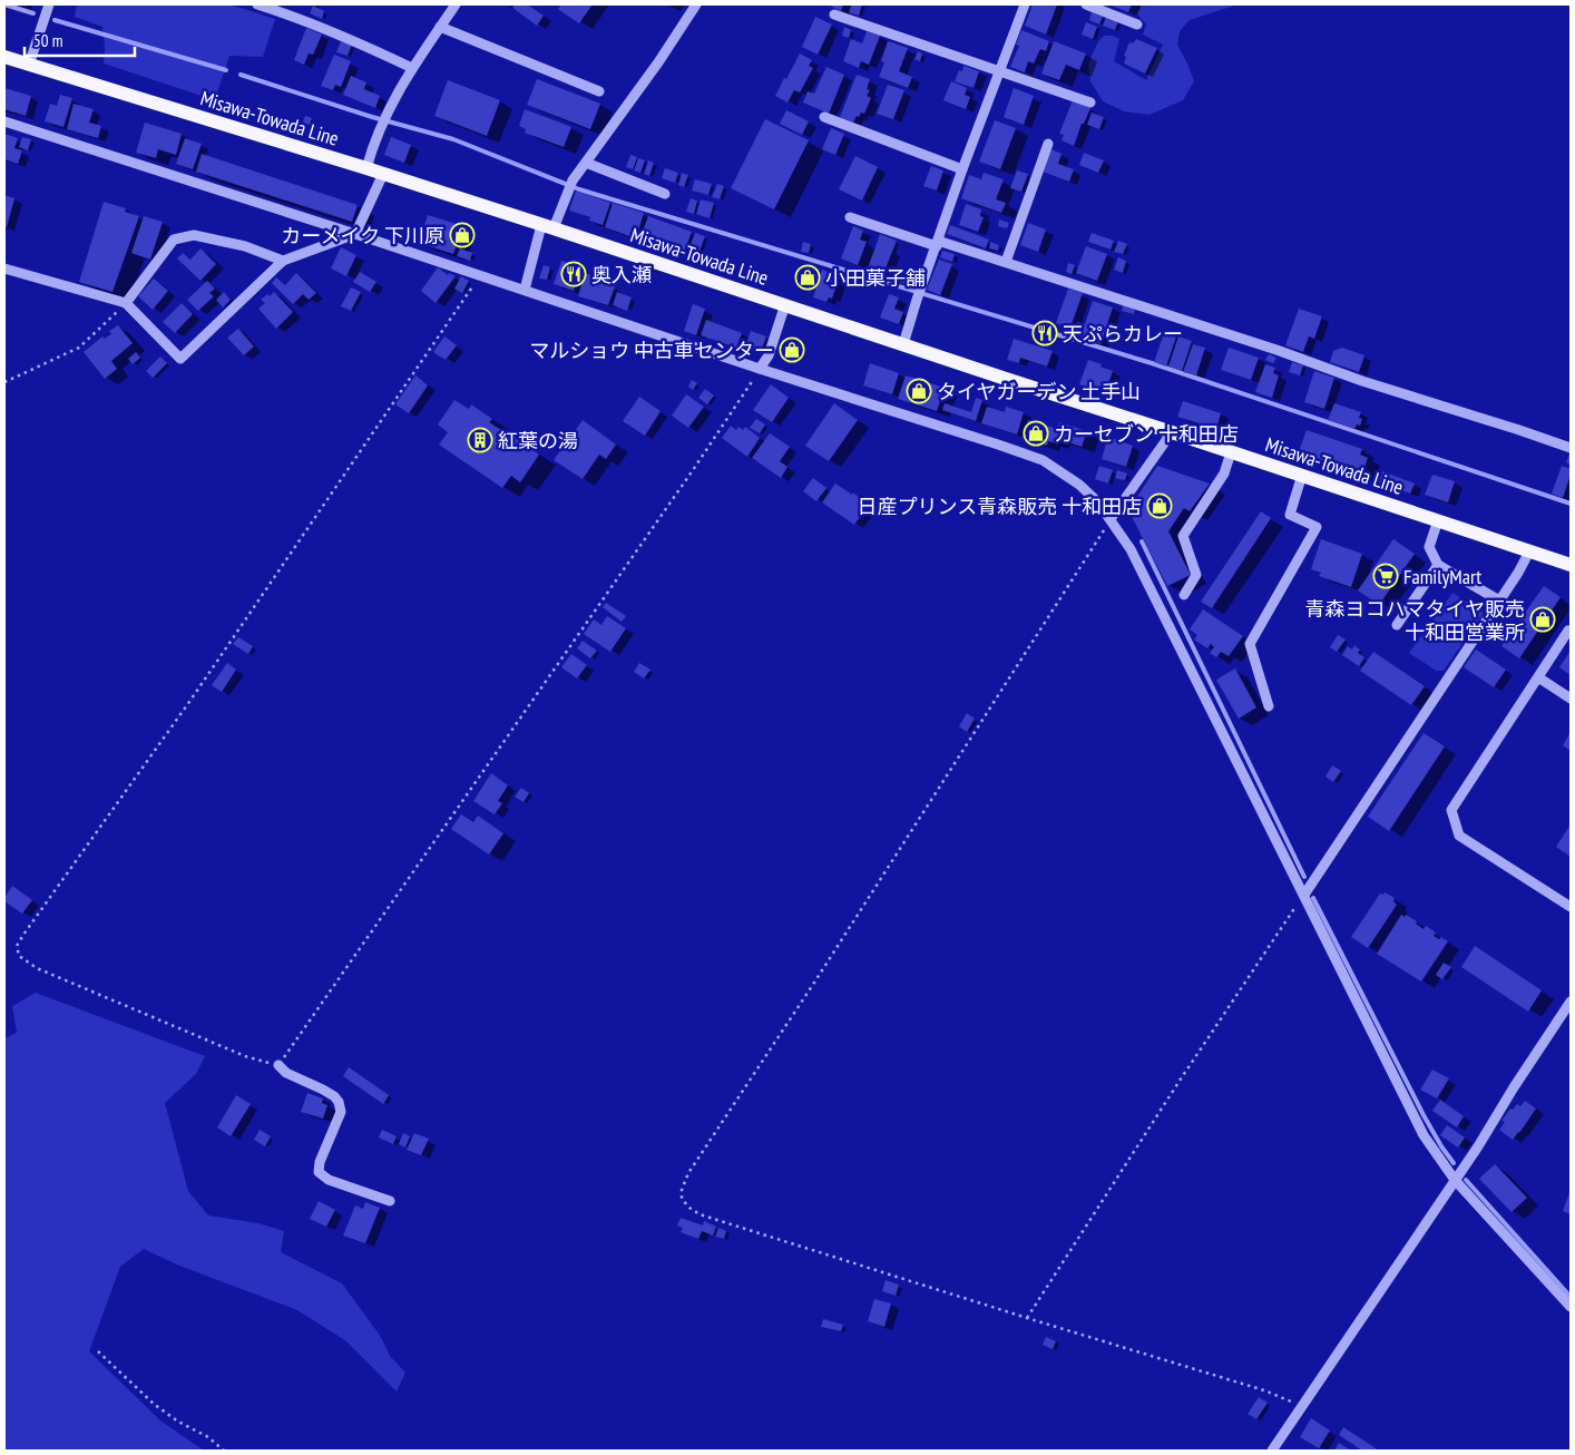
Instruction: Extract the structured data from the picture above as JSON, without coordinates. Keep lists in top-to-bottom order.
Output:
{
  "streets": {
    "main road": ["Misawa-Towada Line"]
  },
  "places": {
    "shop": [
      "カーメイク 下川原",
      "小田菓子舗",
      "マルショウ 中古車センター",
      "タイヤガーデン 土手山",
      "カーセブン 十和田店",
      "日産プリンス青森販売 十和田店",
      "青森ヨコハマタイヤ販売 十和田営業所"
    ],
    "restaurant": ["奥入瀬", "天ぷらカレー"],
    "building": ["紅葉の湯"],
    "supermarket": ["FamilyMart"]
  },
  "scale_bar": "50 m"
}
